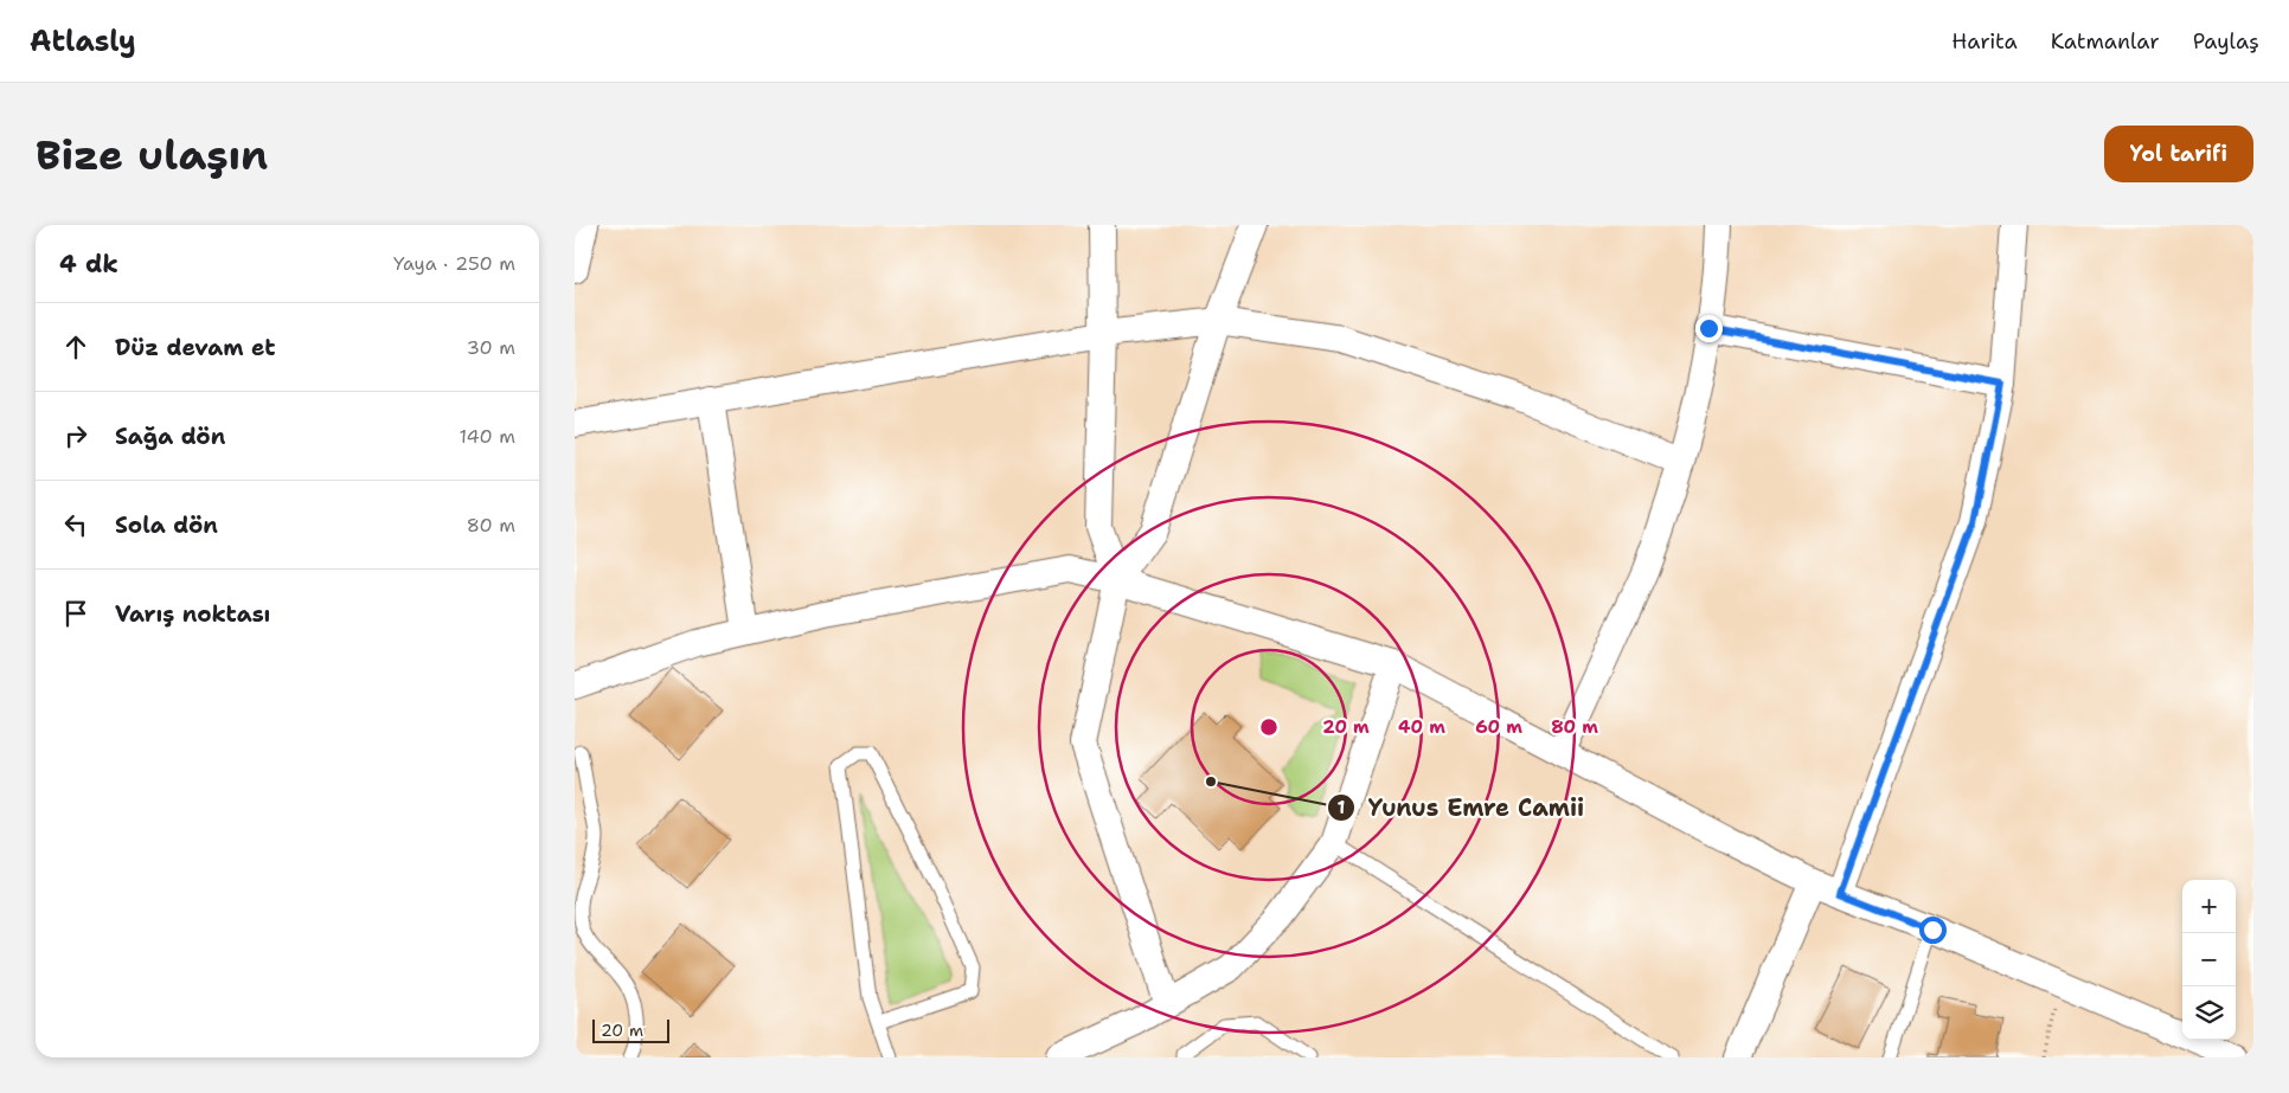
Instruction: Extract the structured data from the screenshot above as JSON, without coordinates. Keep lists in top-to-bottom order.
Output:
{
  "places": ["Yunus Emre Camii"],
  "scale_bar": "20 m",
  "page": {
    "header": "Atlasly",
    "nav": ["Harita", "Katmanlar", "Paylaş"],
    "buttons": "Yol tarifi",
    "title": "Bize ulaşın",
    "heading": ["4 dk", "Yaya · 250 m"],
    "list": [
      ["Düz devam et", "30 m"],
      ["Sağa dön", "140 m"],
      ["Sola dön", "80 m"],
      "Varış noktası"
    ],
    "map_buttons": ["+", "−"],
    "scale": "20 m"
  },
  "rings": [
    "20 m",
    "40 m",
    "60 m",
    "80 m"
  ]
}
